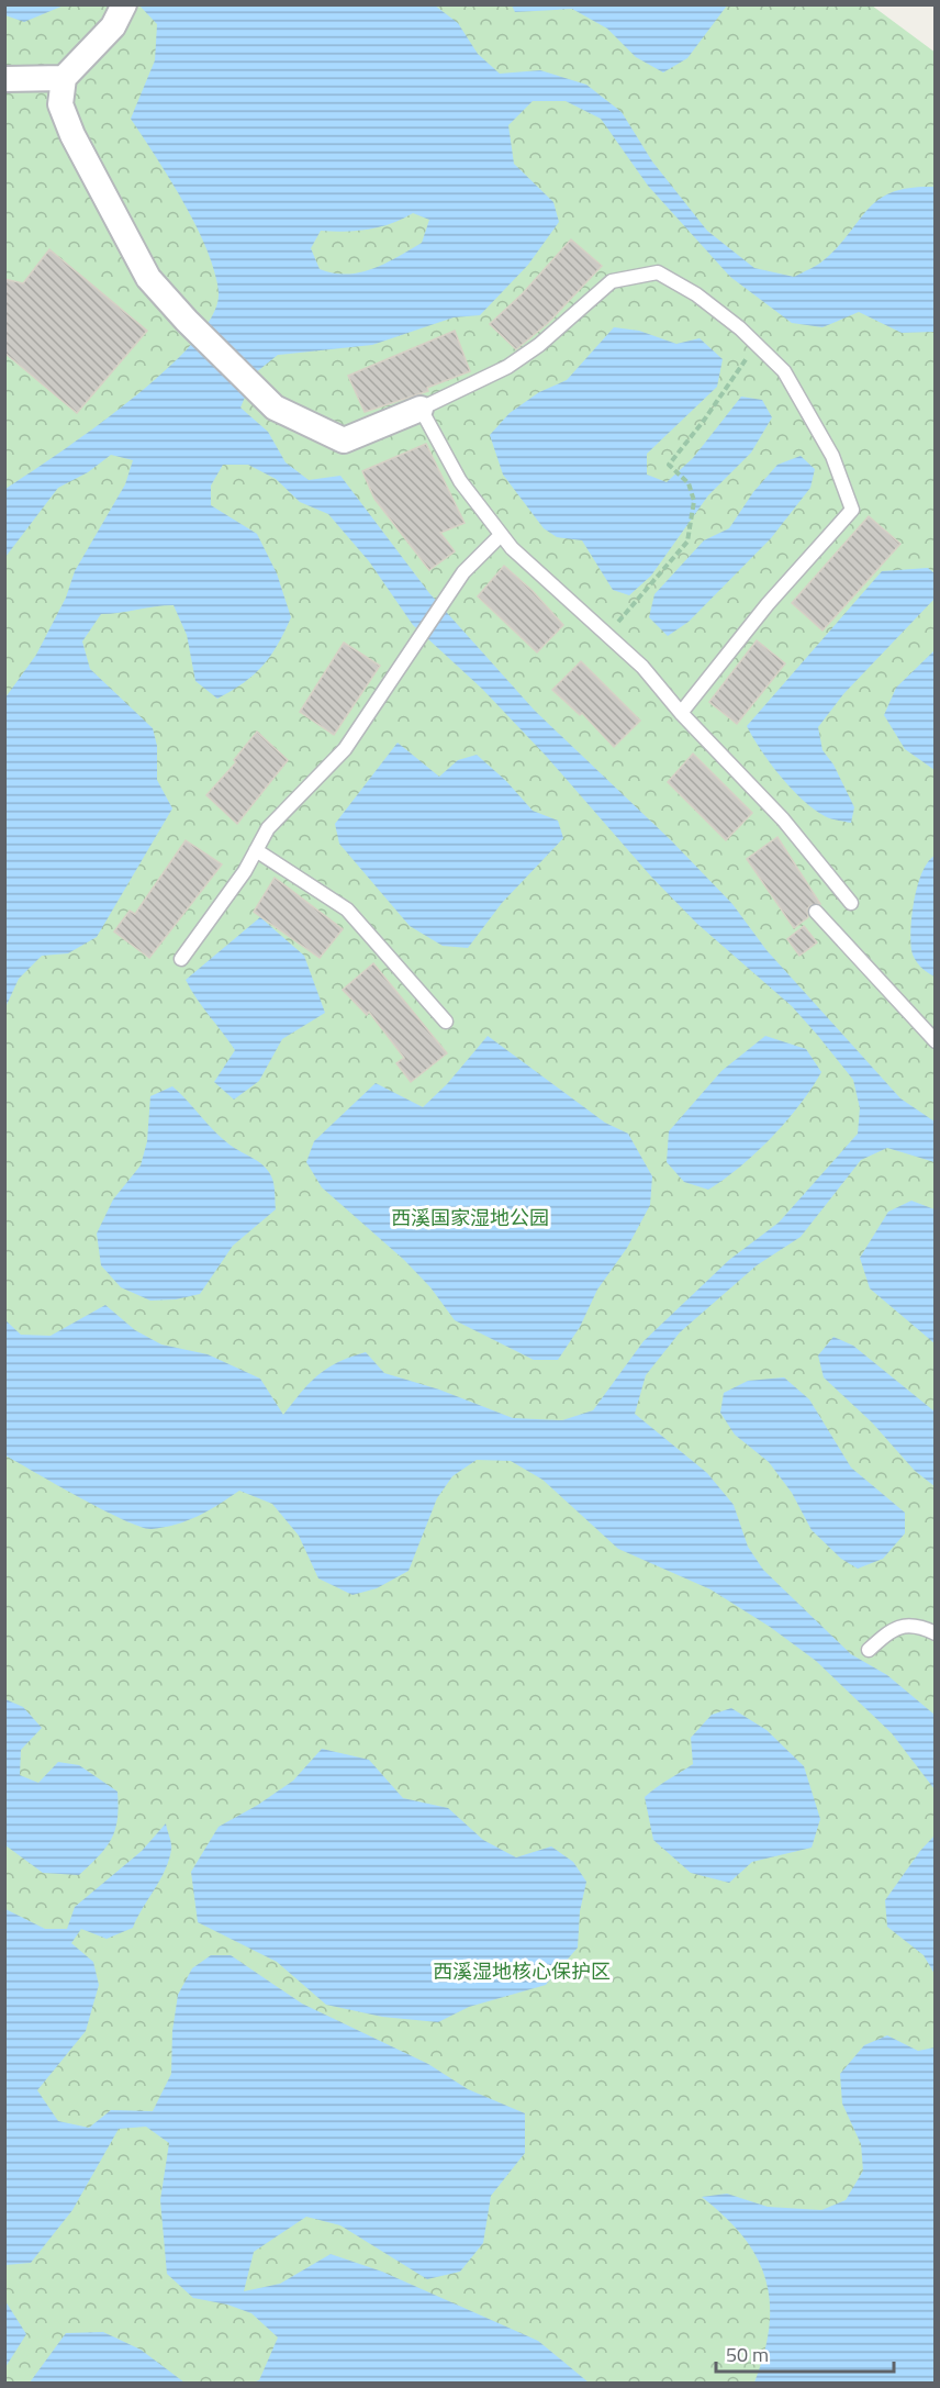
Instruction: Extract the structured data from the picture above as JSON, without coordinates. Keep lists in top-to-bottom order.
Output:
{
  "parks": ["西溪国家湿地公园", "西溪湿地核心保护区"],
  "scale_bar": "50 m"
}
